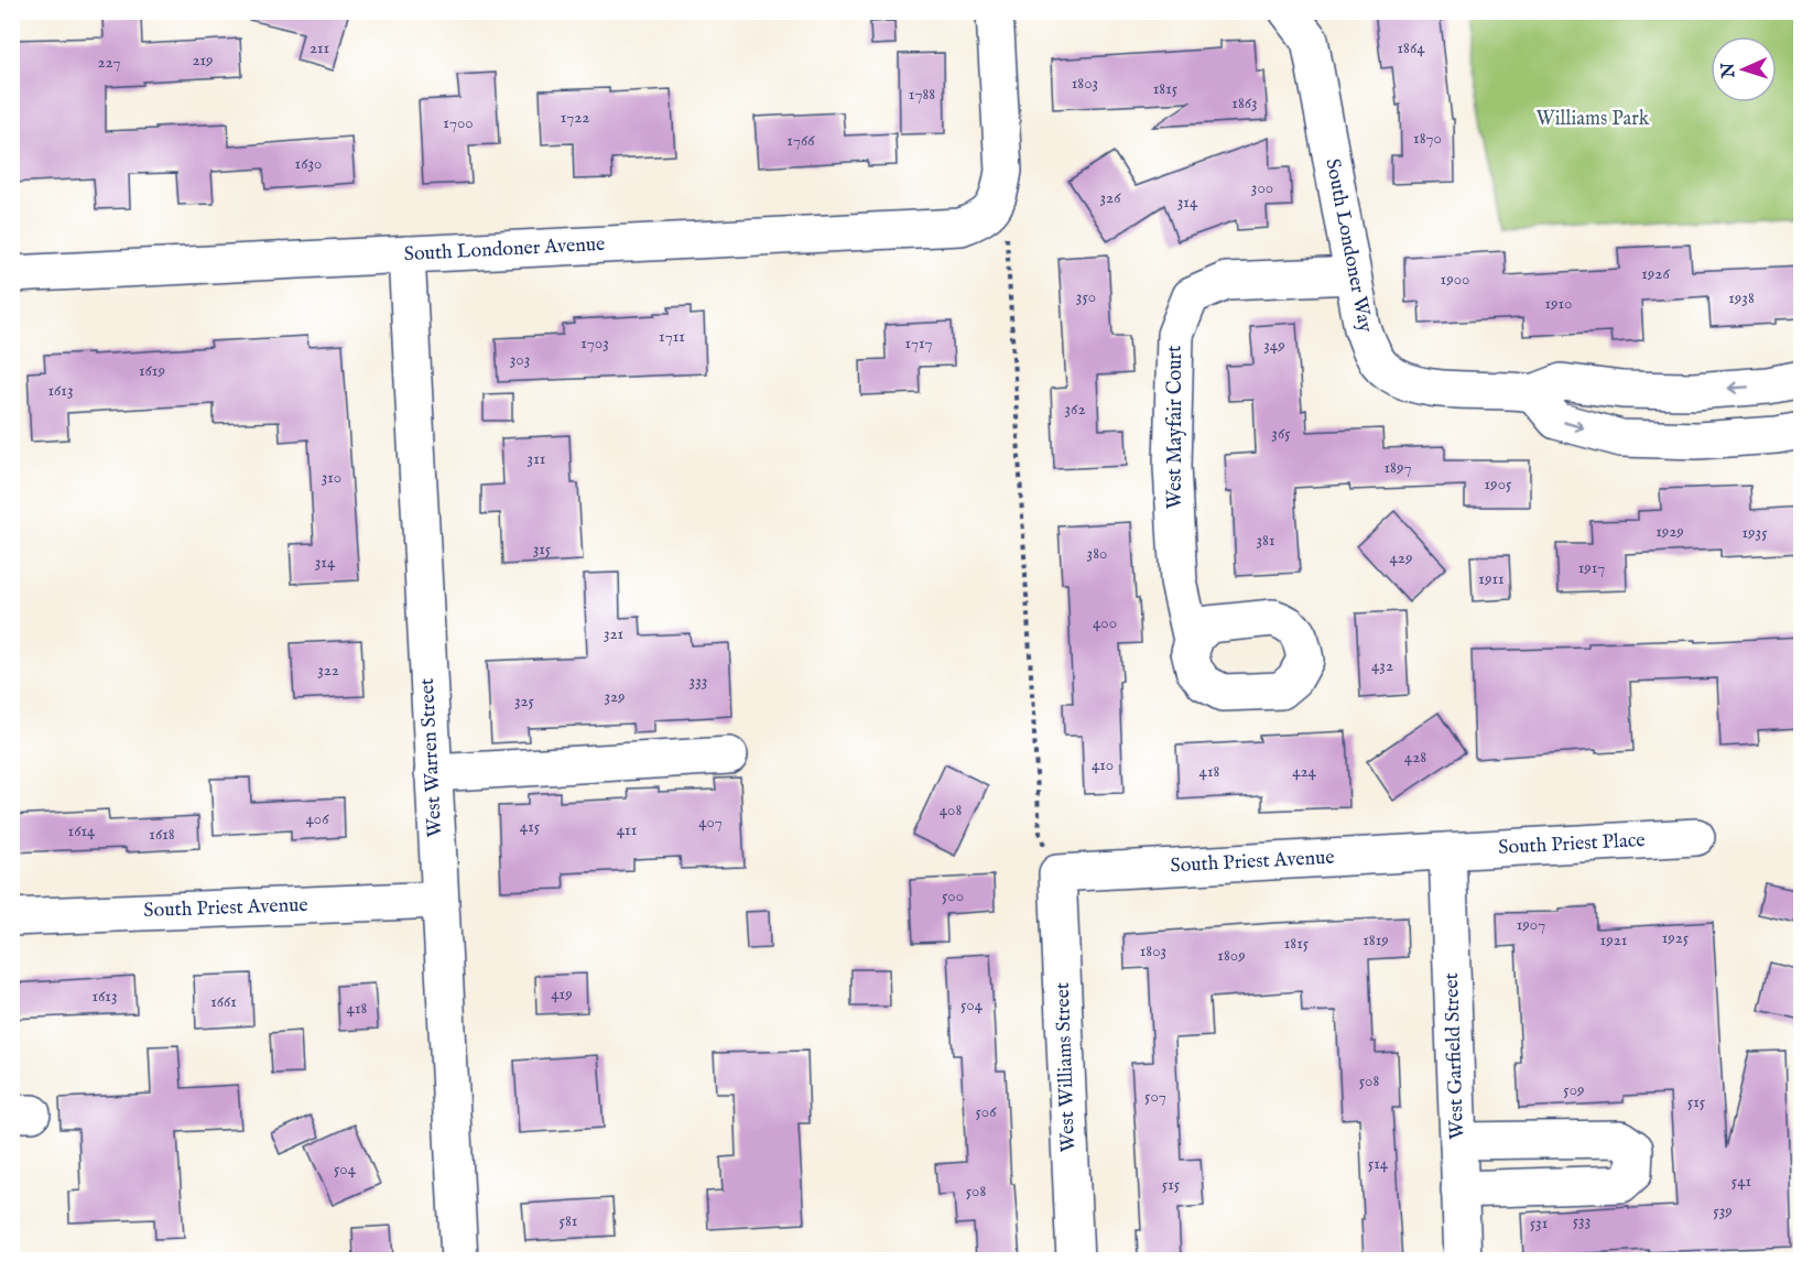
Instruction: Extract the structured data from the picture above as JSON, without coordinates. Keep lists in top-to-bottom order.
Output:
{
  "streets": {
    "street": [
      "South Londoner Way",
      "South Londoner Avenue",
      "West Mayfair Court",
      "West Warren Street",
      "South Priest Place",
      "South Priest Avenue",
      "West Garfield Street",
      "West Williams Street"
    ]
  },
  "crossings": [
    ["South Londoner Way", "West Mayfair Court"],
    ["South Londoner Avenue", "West Warren Street"],
    ["West Warren Street", "South Priest Avenue"],
    ["South Priest Place", "South Priest Avenue"],
    ["South Priest Place", "West Garfield Street"],
    ["South Priest Avenue", "West Garfield Street"],
    ["South Priest Avenue", "West Williams Street"]
  ],
  "parks": ["Williams Park"],
  "house_numbers": [
    "211",
    "1864",
    "219",
    "227",
    "1803",
    "1815",
    "1788",
    "1863",
    "1722",
    "1700",
    "1870",
    "1766",
    "1630",
    "300",
    "326",
    "314",
    "1926",
    "1900",
    "350",
    "1938",
    "1910",
    "1711",
    "1703",
    "1717",
    "349",
    "303",
    "1619",
    "1613",
    "362",
    "365",
    "311",
    "1897",
    "310",
    "1905",
    "1929",
    "1935",
    "381",
    "315",
    "380",
    "429",
    "314",
    "1917",
    "1911",
    "400",
    "321",
    "432",
    "322",
    "333",
    "329",
    "325",
    "428",
    "410",
    "418",
    "424",
    "408",
    "406",
    "407",
    "415",
    "411",
    "1614",
    "1618",
    "500",
    "1907",
    "1925",
    "1819",
    "1921",
    "1815",
    "1803",
    "1809",
    "419",
    "1613",
    "1661",
    "504",
    "418",
    "508",
    "509",
    "507",
    "515",
    "506",
    "514",
    "504",
    "541",
    "515",
    "508",
    "539",
    "581",
    "533",
    "531"
  ],
  "north": "left"
}
